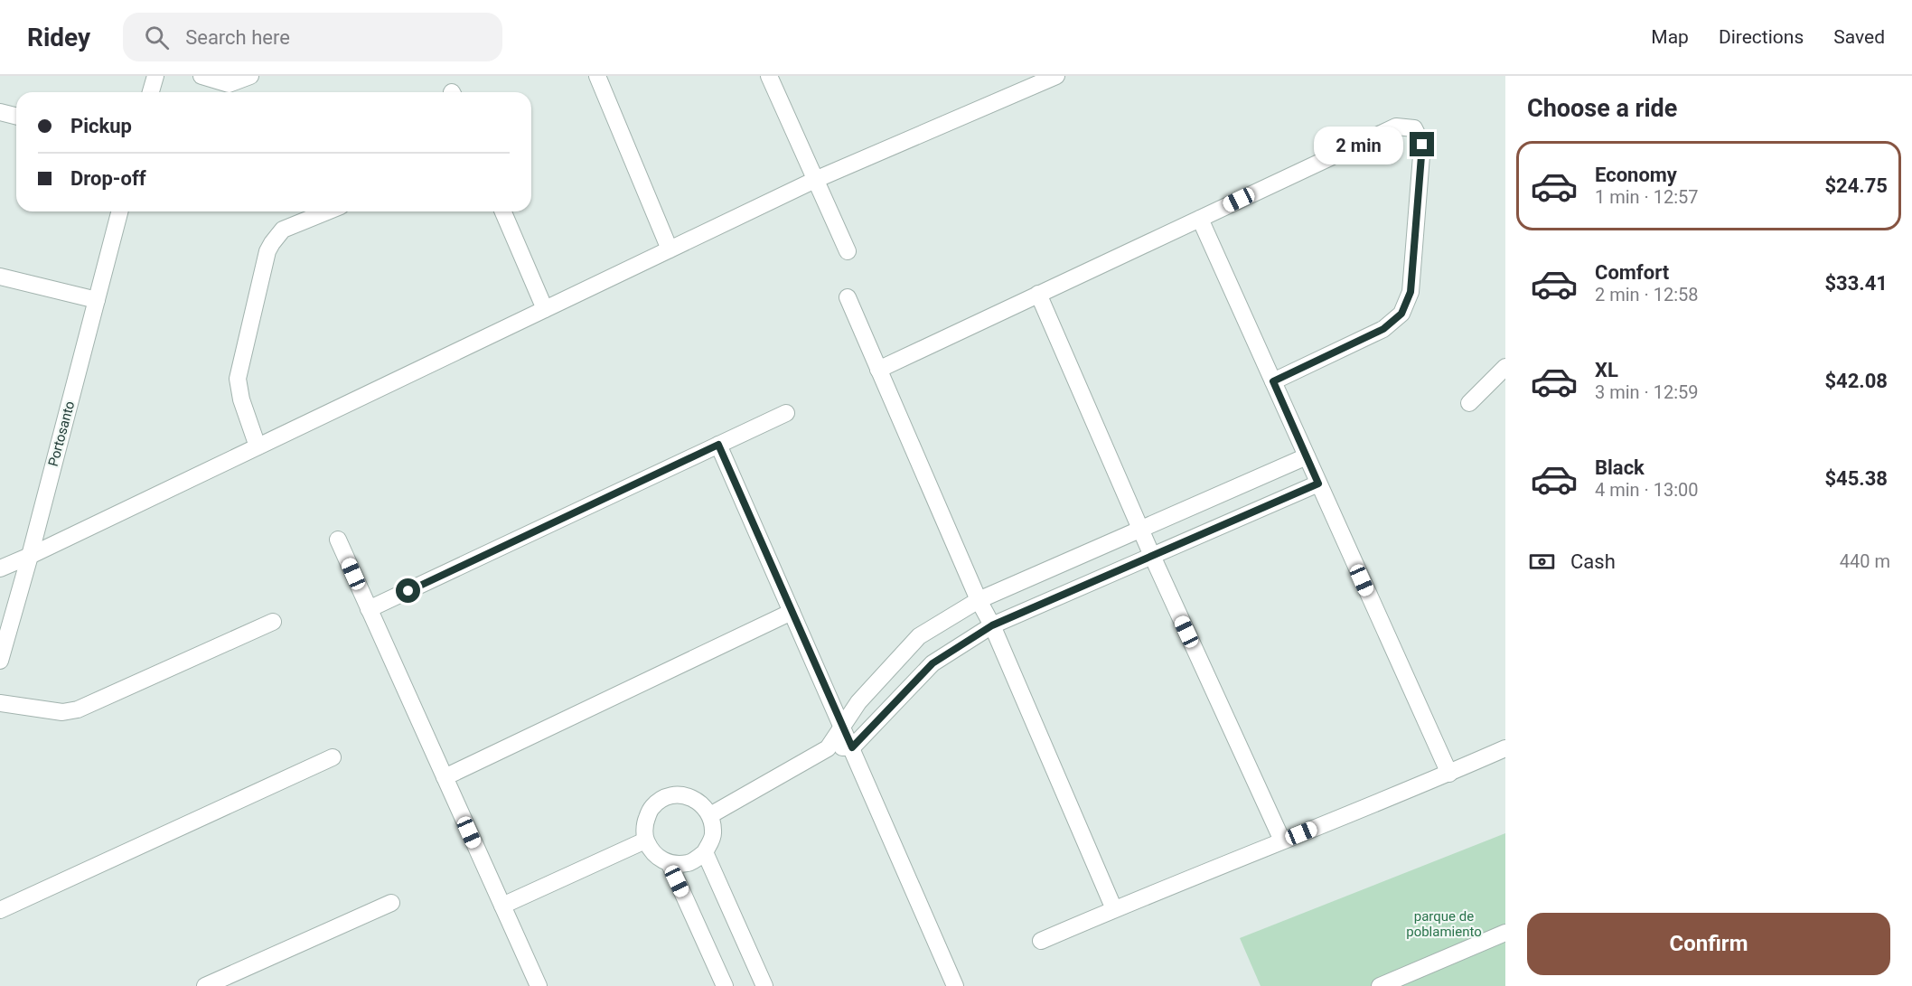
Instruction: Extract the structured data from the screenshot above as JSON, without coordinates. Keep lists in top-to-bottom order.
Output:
{
  "streets": {
    "street": ["Portosanto"]
  },
  "parks": ["parque de poblamiento"],
  "page": {
    "header": "Ridey",
    "search": "Search here",
    "nav": ["Map", "Directions", "Saved"],
    "heading": "Choose a ride",
    "banner": ["Pickup", "Drop-off"],
    "bubble": "2 min",
    "list": [
      {
        "name": "Economy",
        "note": "1 min · 12:57",
        "value": "$24.75"
      },
      {
        "name": "Comfort",
        "note": "2 min · 12:58",
        "value": "$33.41"
      },
      {
        "name": "XL",
        "note": "3 min · 12:59",
        "value": "$42.08"
      },
      {
        "name": "Black",
        "note": "4 min · 13:00",
        "value": "$45.38"
      }
    ],
    "pay": ["Cash", "440 m"],
    "buttons": "Confirm"
  }
}
